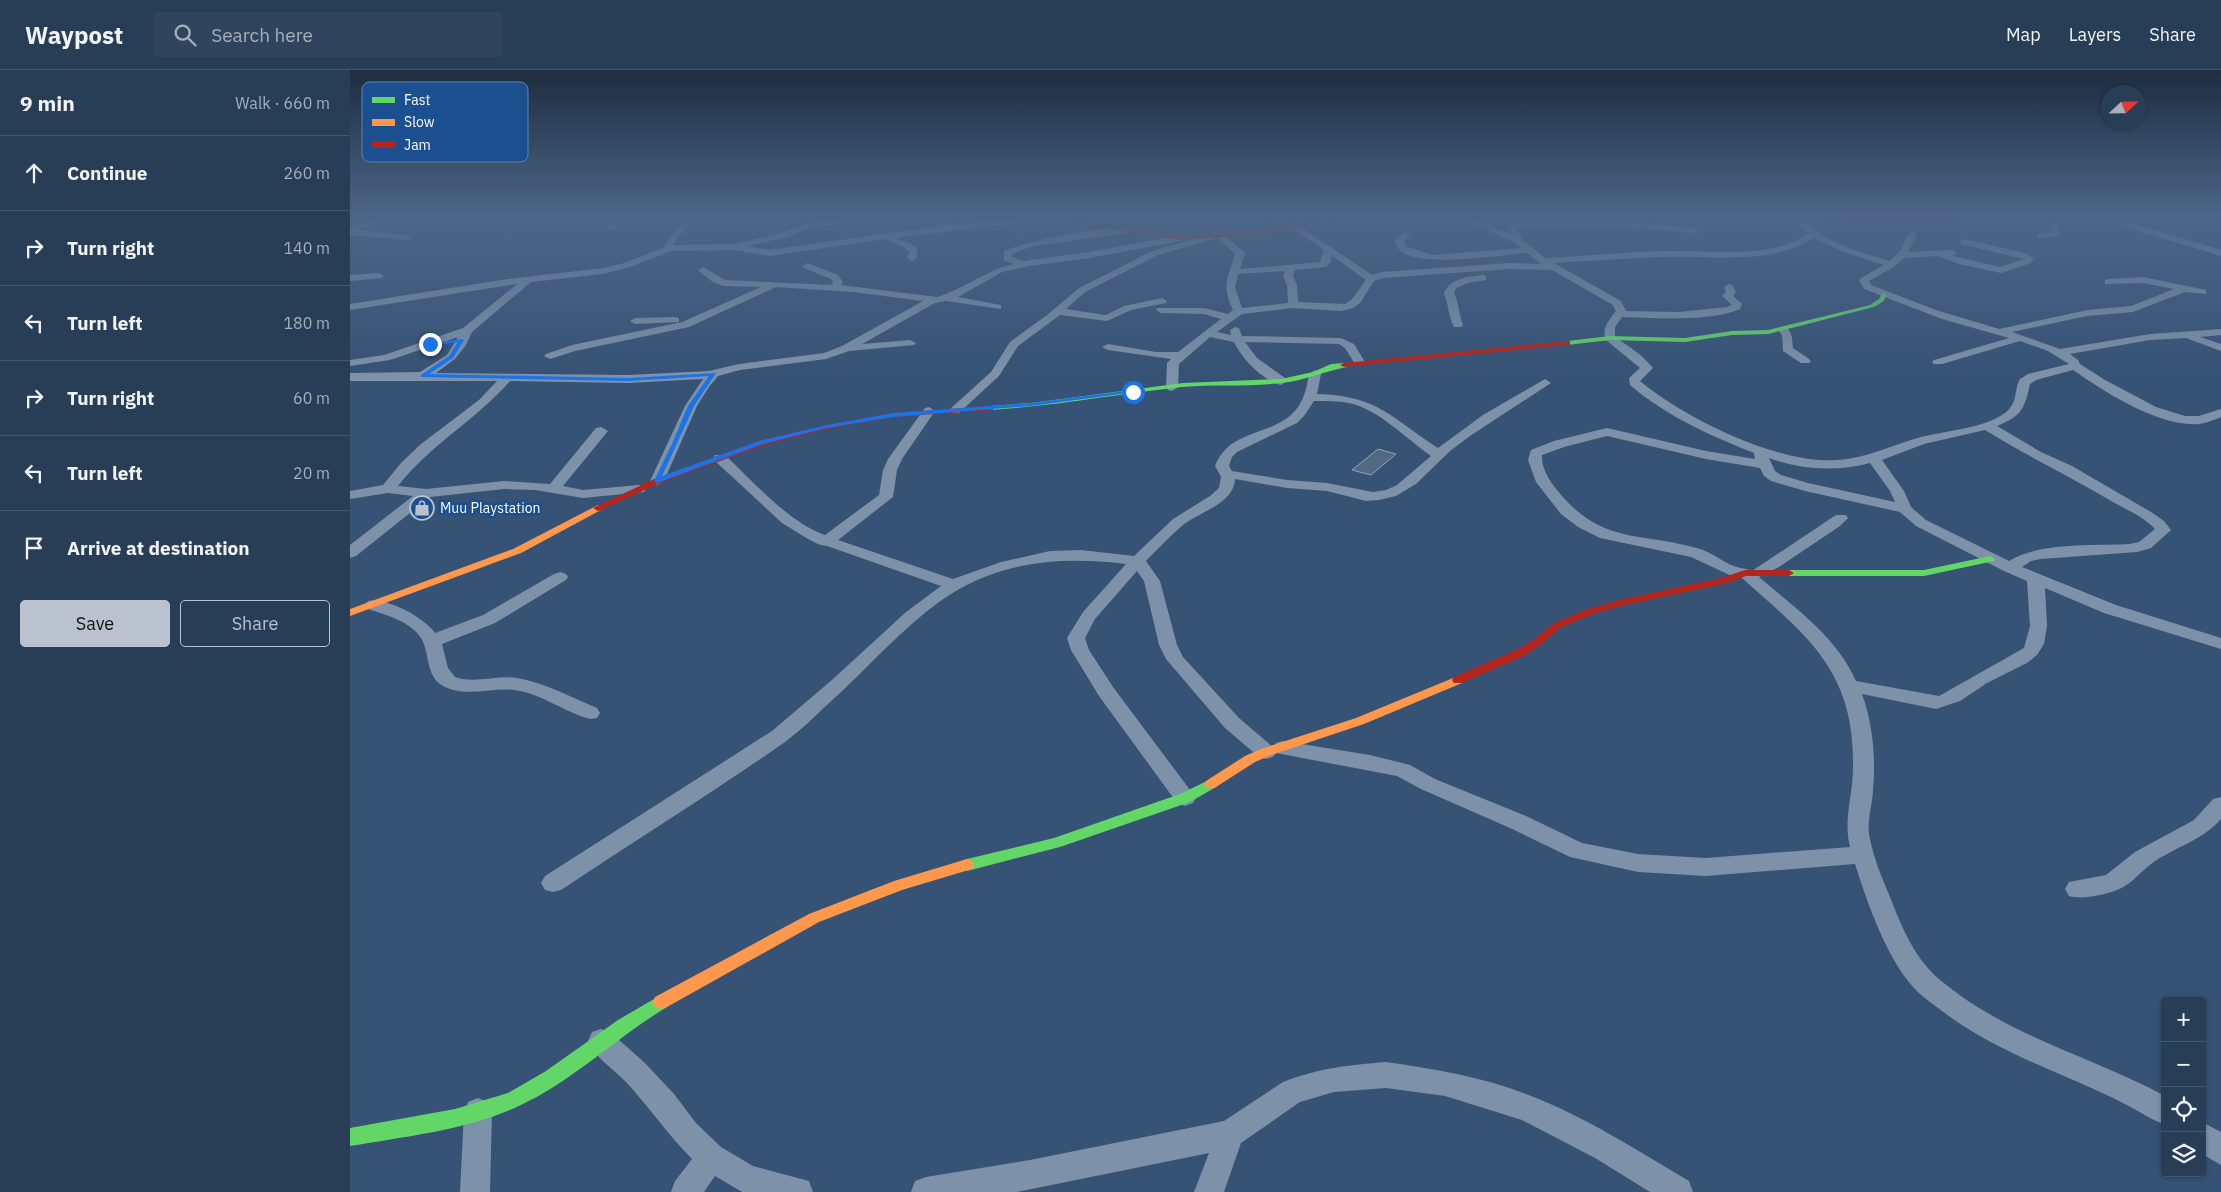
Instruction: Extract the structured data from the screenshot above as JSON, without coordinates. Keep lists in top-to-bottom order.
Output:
{
  "places": {
    "shop": ["Muu Playstation"]
  },
  "legend": ["Fast", "Slow", "Jam"],
  "north": "right",
  "page": {
    "header": "Waypost",
    "search": "Search here",
    "nav": ["Map", "Layers", "Share"],
    "heading": ["9 min", "Walk · 660 m"],
    "list": [
      ["Continue", "260 m"],
      ["Turn right", "140 m"],
      ["Turn left", "180 m"],
      ["Turn right", "60 m"],
      ["Turn left", "20 m"],
      "Arrive at destination"
    ],
    "buttons": ["Save", "Share"],
    "map_buttons": ["+", "−"]
  }
}
